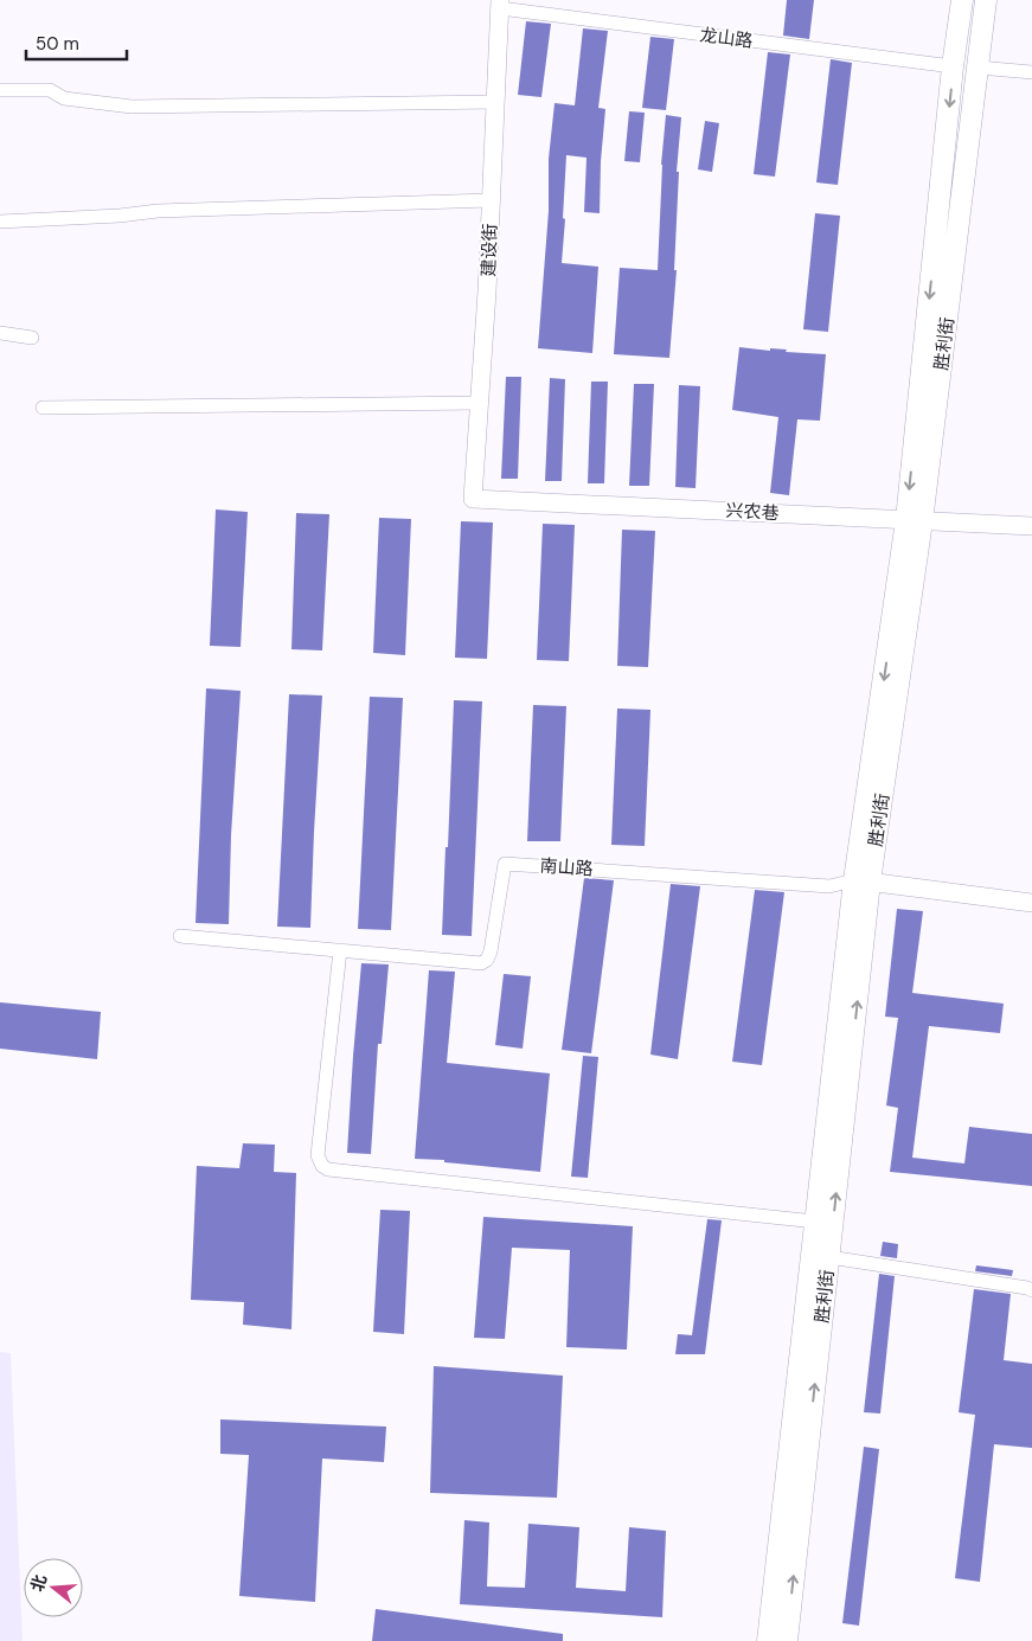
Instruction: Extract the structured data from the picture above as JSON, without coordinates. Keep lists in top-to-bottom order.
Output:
{
  "streets": {
    "main road": ["胜利街"],
    "street": [
      "龙山路",
      "建设街",
      "兴农巷",
      "南山路"
    ]
  },
  "crossings": [
    ["龙山路", "建设街"],
    ["龙山路", "胜利街"],
    ["建设街", "兴农巷"],
    ["胜利街", "兴农巷"],
    ["胜利街", "南山路"]
  ],
  "scale_bar": "50 m",
  "north": "left"
}
